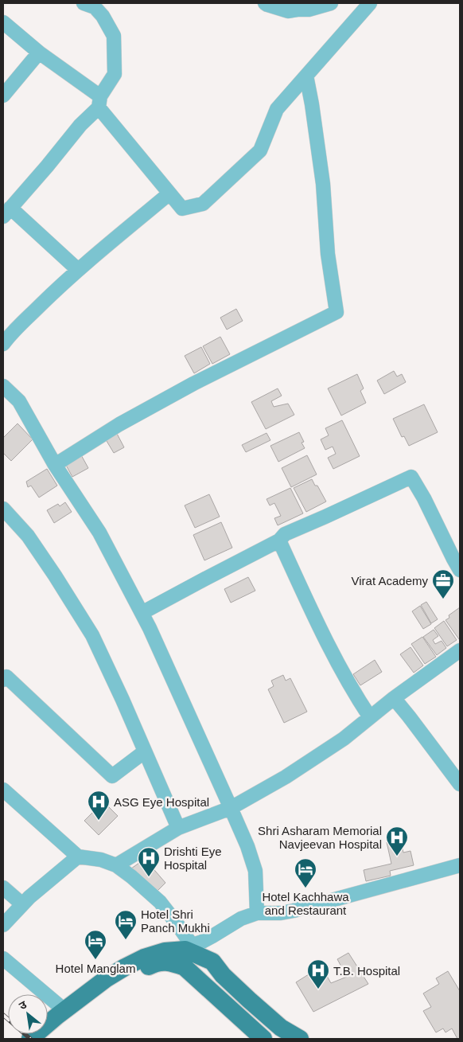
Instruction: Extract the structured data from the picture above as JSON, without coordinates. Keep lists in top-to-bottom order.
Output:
{
  "places": {
    "office": ["Virat Academy"],
    "hospital": [
      "ASG Eye Hospital",
      "Shri Asharam Memorial Navjeevan Hospital",
      "Drishti Eye Hospital",
      "T.B. Hospital"
    ],
    "hotel": ["Hotel Kachhawa and Restaurant", "Hotel Shri Panch Mukhi", "Hotel Manglam"]
  },
  "north": "top left"
}
